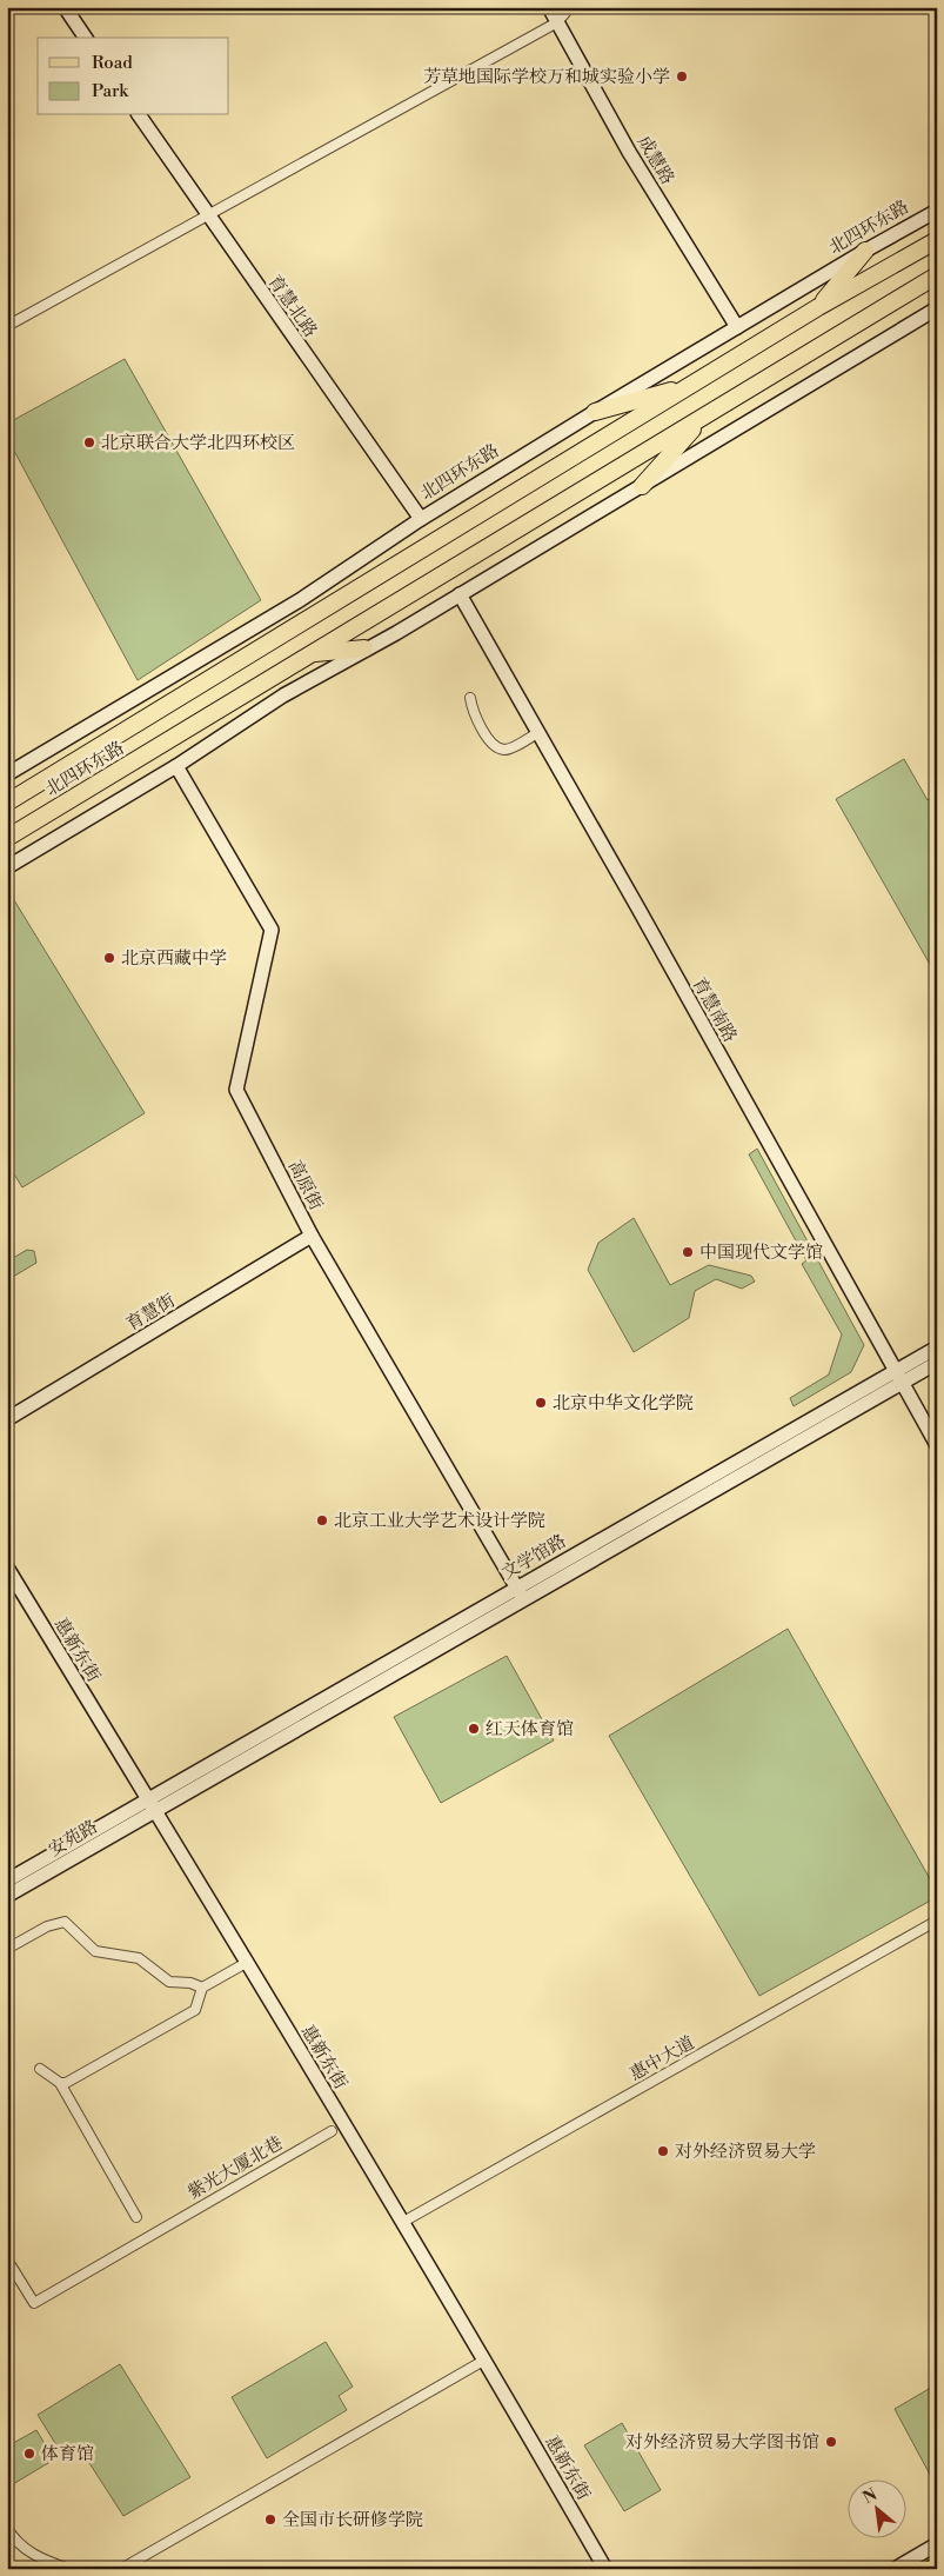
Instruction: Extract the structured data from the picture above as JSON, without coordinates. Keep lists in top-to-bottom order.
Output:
{
  "streets": {
    "highway": ["北四环东路"],
    "street": [
      "成慧路",
      "育慧北路",
      "育慧南路",
      "高原街",
      "育慧街",
      "文学馆路",
      "惠新东街",
      "安苑路",
      "惠中大道",
      "紫光大厦北巷"
    ]
  },
  "crossings": [
    ["成慧路", "北四环东路"],
    ["北四环东路", "育慧北路"],
    ["育慧南路", "文学馆路"],
    ["高原街", "育慧街"],
    ["高原街", "文学馆路"],
    ["文学馆路", "惠新东街"],
    ["文学馆路", "安苑路"],
    ["惠新东街", "安苑路"],
    ["惠新东街", "惠中大道"]
  ],
  "places": [
    "芳草地国际学校万和城实验小学",
    "北京联合大学北四环校区",
    "北京西藏中学",
    "中国现代文学馆",
    "北京中华文化学院",
    "北京工业大学艺术设计学院",
    "红天体育馆",
    "对外经济贸易大学",
    "对外经济贸易大学图书馆",
    "体育馆",
    "全国市长研修学院"
  ],
  "legend": ["Road", "Park"],
  "north": "top left"
}
